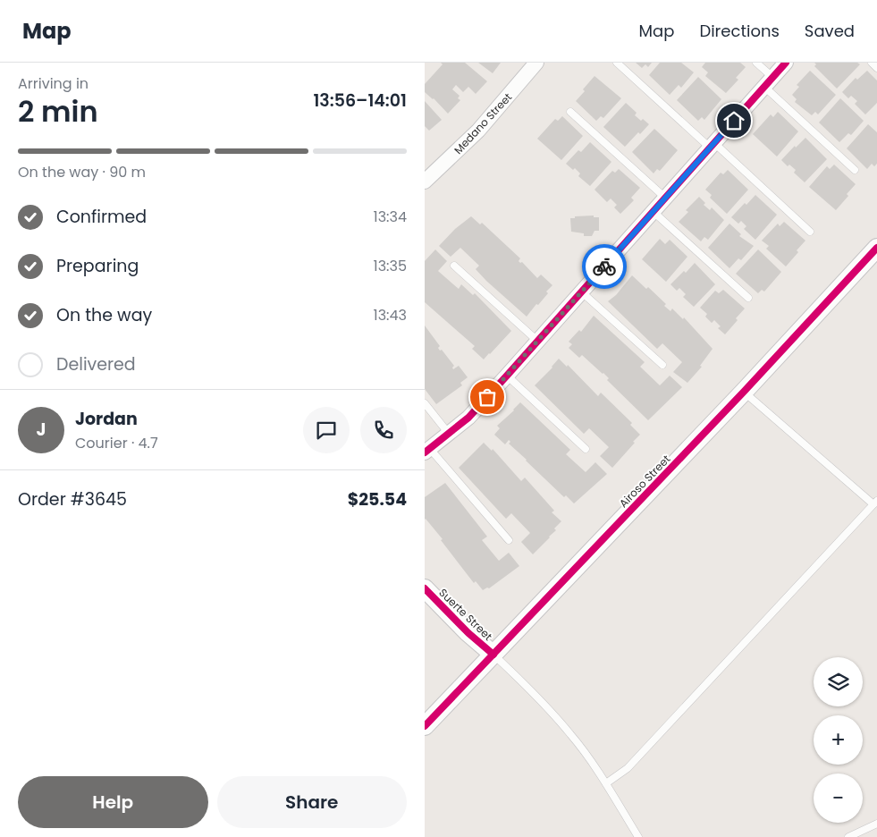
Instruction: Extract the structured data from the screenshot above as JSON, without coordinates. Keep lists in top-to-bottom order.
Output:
{
  "streets": {
    "street": ["Medano Street", "Airoso Street", "Suerte Street"]
  },
  "crossings": [
    ["Airoso Street", "Suerte Street"]
  ],
  "page": {
    "header": "Map",
    "nav": ["Map", "Directions", "Saved"],
    "heading": ["2 min", "Arriving in", "13:56–14:01"],
    "panel": [
      "Jordan",
      "Courier · 4.7",
      "Order #3645",
      "$25.54"
    ],
    "bar": "On the way · 90 m",
    "list": [
      ["Confirmed", "13:34"],
      ["Preparing", "13:35"],
      ["On the way", "13:43"],
      "Delivered"
    ],
    "round": "J",
    "map_buttons": ["+", "−"],
    "buttons": ["Help", "Share"]
  }
}
